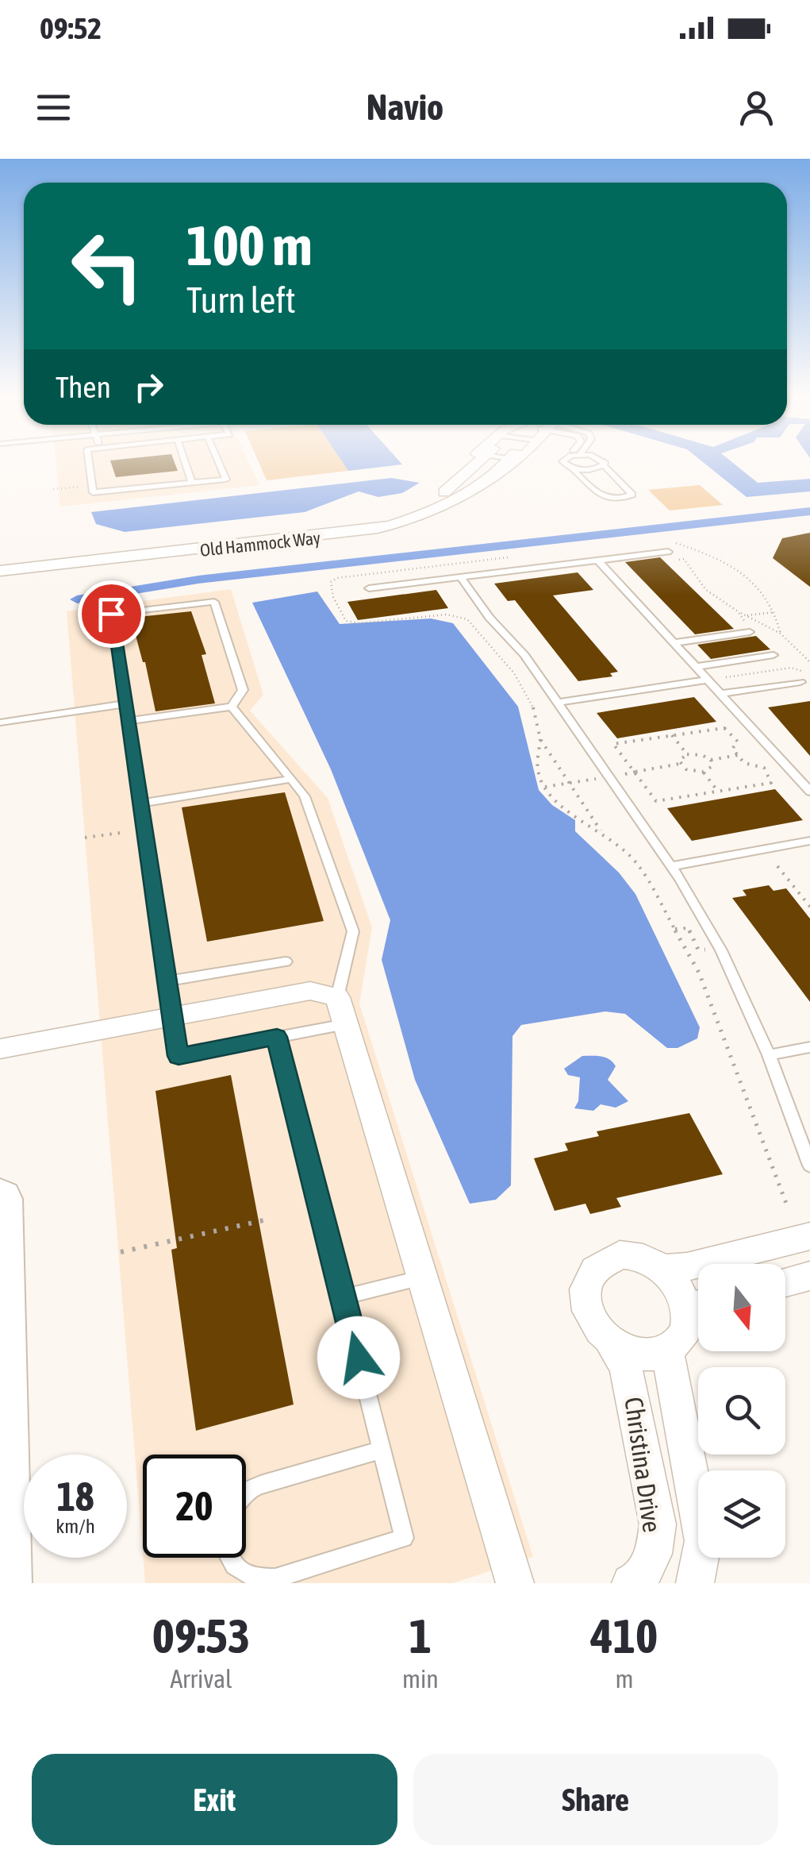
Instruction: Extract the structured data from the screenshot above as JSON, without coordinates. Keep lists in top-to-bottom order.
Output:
{
  "streets": {
    "street": ["Old Hammock Way", "Christina Drive"]
  },
  "north": "bottom",
  "page": {
    "status": "09:52",
    "header": "Navio",
    "turn": ["100 m", "Turn left"],
    "then": "Then",
    "speed": "18 km/h",
    "limit": "20",
    "eta": [
      "09:53",
      "Arrival",
      "1",
      "min",
      "410",
      "m"
    ],
    "buttons": ["Exit", "Share"]
  }
}
